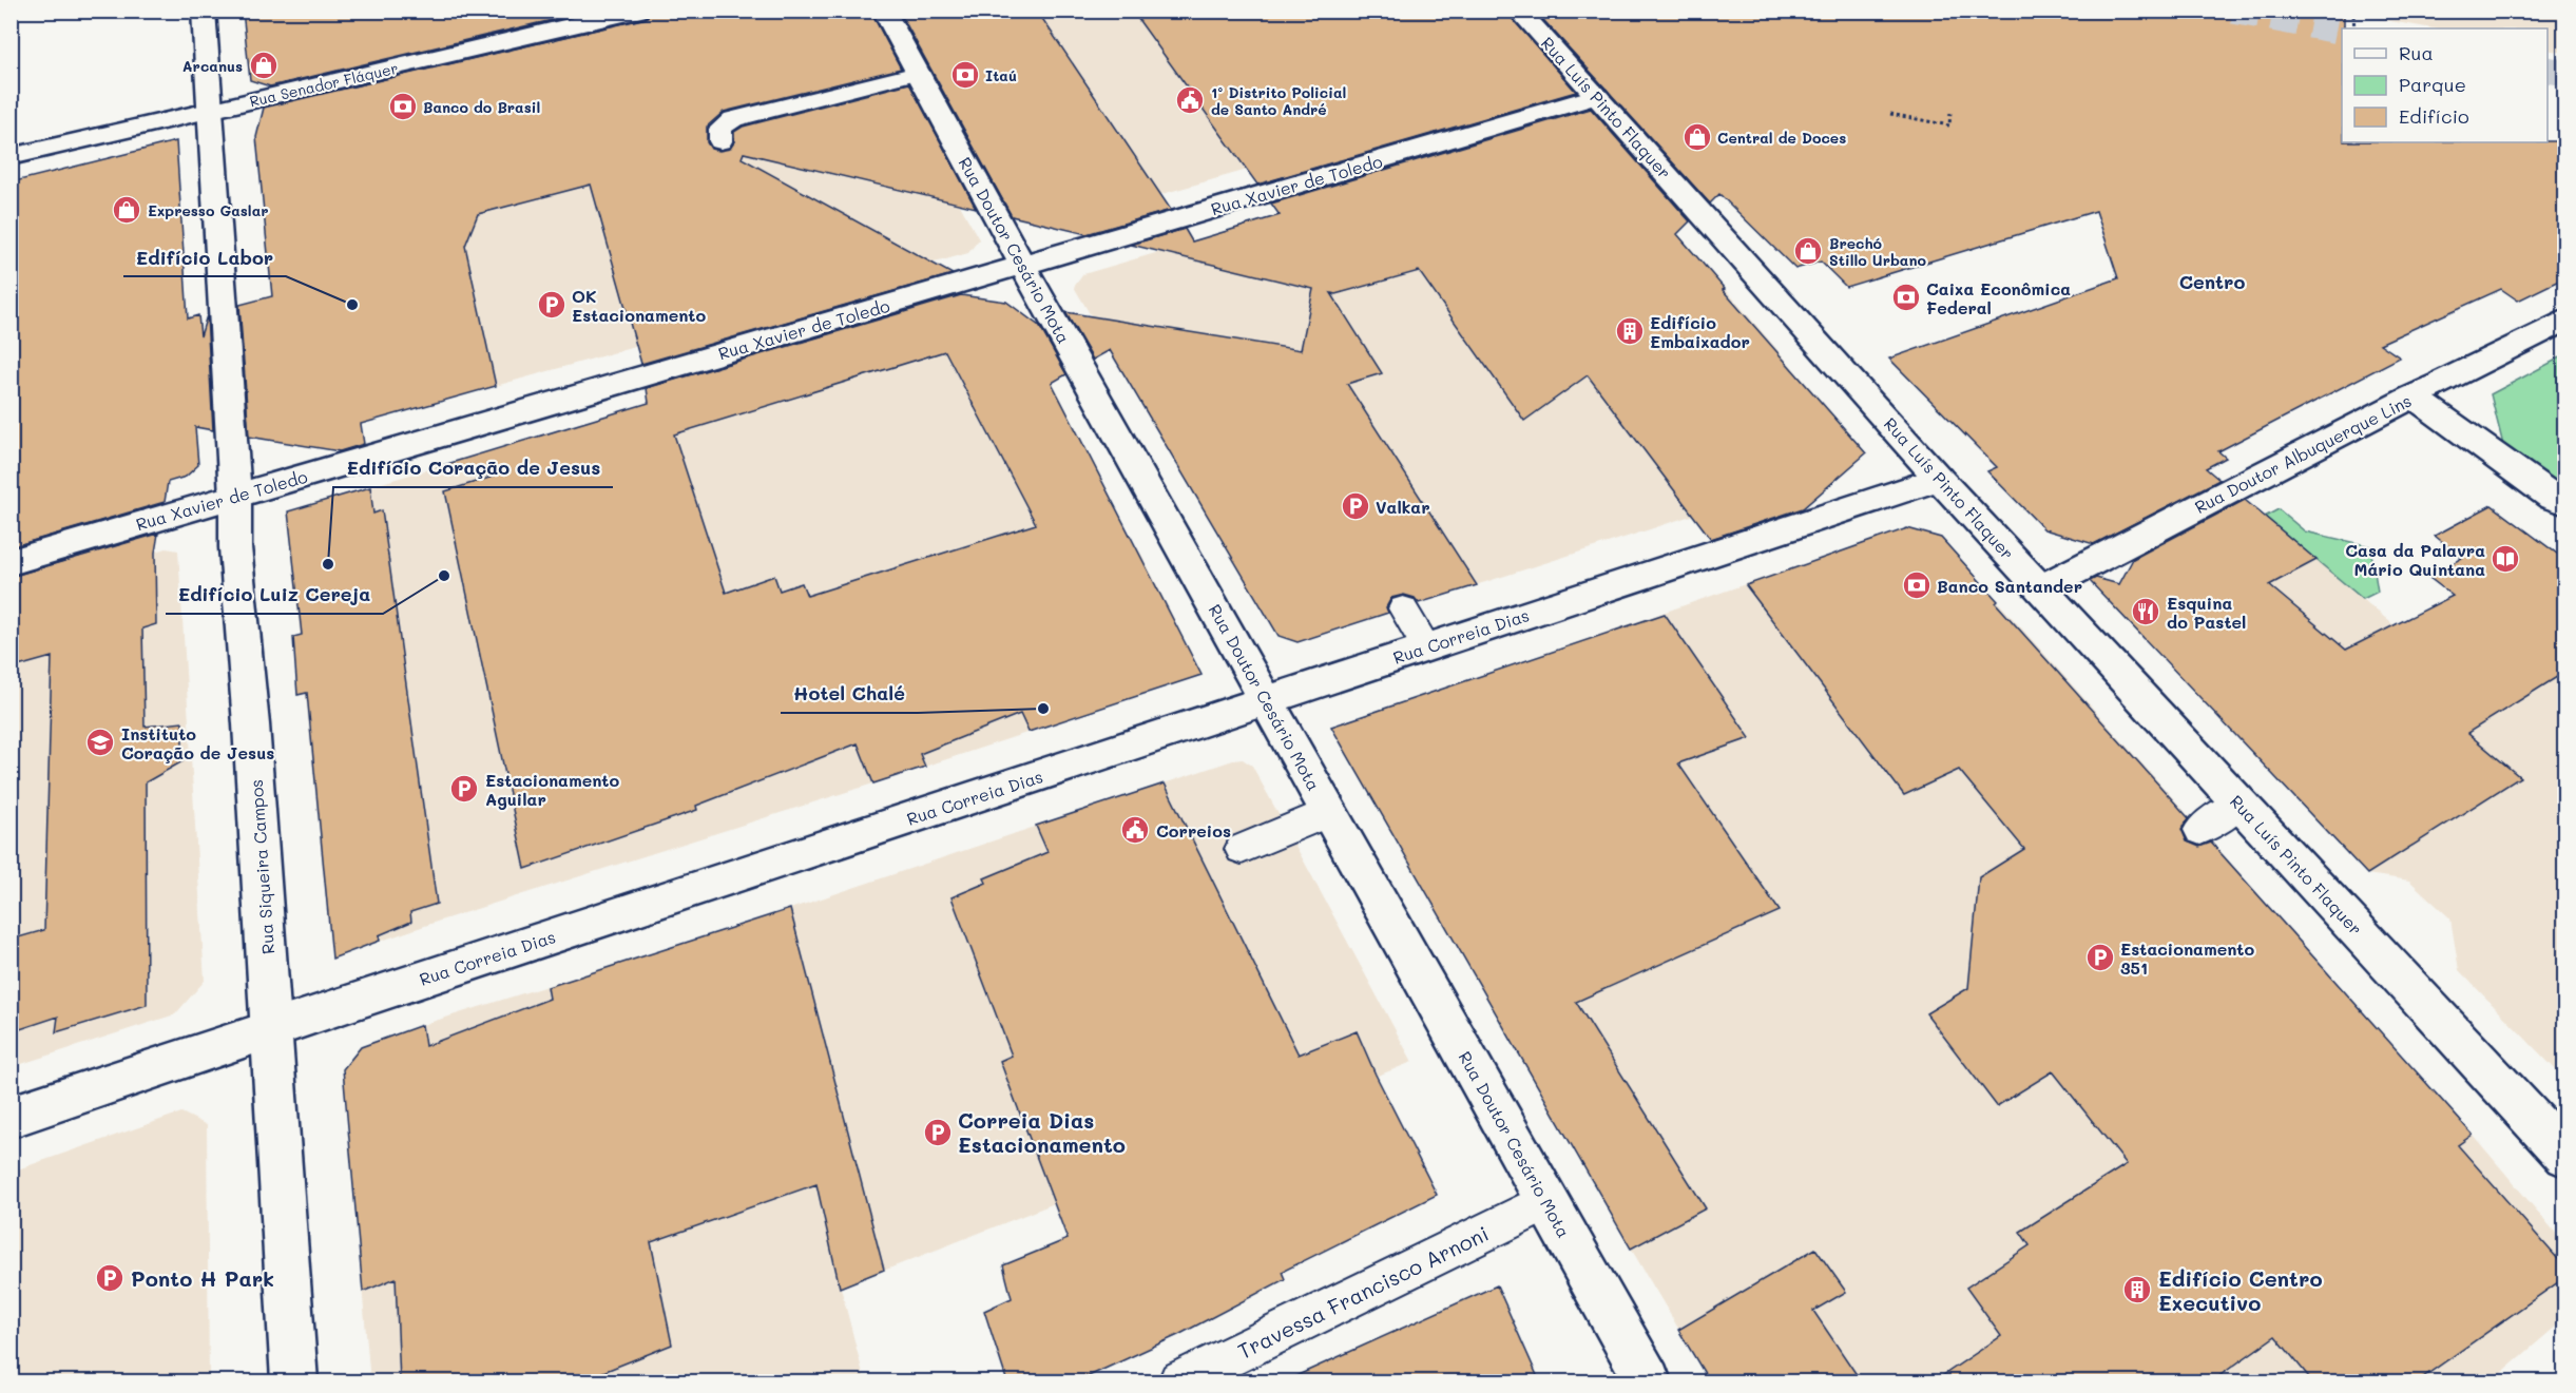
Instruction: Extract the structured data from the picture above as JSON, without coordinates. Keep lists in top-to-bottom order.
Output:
{
  "streets": {
    "street": [
      "Rua Senador Fláquer",
      "Rua Luís Pinto Flaquer",
      "Rua Xavier de Toledo",
      "Rua Doutor Cesário Mota",
      "Rua Doutor Albuquerque Lins",
      "Rua Correia Dias",
      "Rua Siqueira Campos"
    ],
    "lane": ["Travessa Francisco Arnoni"]
  },
  "crossings": [
    ["Rua Senador Fláquer", "Rua Siqueira Campos"],
    ["Rua Luís Pinto Flaquer", "Rua Xavier de Toledo"],
    ["Rua Luís Pinto Flaquer", "Rua Doutor Albuquerque Lins"],
    ["Rua Luís Pinto Flaquer", "Rua Correia Dias"],
    ["Rua Xavier de Toledo", "Rua Doutor Cesário Mota"],
    ["Rua Xavier de Toledo", "Rua Siqueira Campos"],
    ["Rua Doutor Cesário Mota", "Rua Correia Dias"],
    ["Rua Doutor Cesário Mota", "Travessa Francisco Arnoni"],
    ["Rua Correia Dias", "Rua Siqueira Campos"]
  ],
  "districts": ["Centro"],
  "places": {
    "shop": [
      "Arcanus",
      "Central de Doces",
      "Expresso Gaslar",
      "Brechó Stillo Urbano"
    ],
    "bank": [
      "Itaú",
      "Banco do Brasil",
      "Caixa Econômica Federal",
      "Banco Santander"
    ],
    "public building": ["1º Distrito Policial de Santo André", "Correios"],
    "other": [
      "Edifício Labor",
      "Edifício Coração de Jesus",
      "Edifício Luiz Cereja",
      "Hotel Chalé"
    ],
    "parking": [
      "OK Estacionamento",
      "Valkar",
      "Estacionamento Aguilar",
      "Estacionamento 351",
      "Correia Dias Estacionamento",
      "Ponto H Park"
    ],
    "building": ["Edifício Embaixador", "Edifício Centro Executivo"],
    "library": ["Casa da Palavra Mário Quintana"],
    "restaurant": ["Esquina do Pastel"],
    "school or university": ["Instituto Coração de Jesus"]
  },
  "legend": ["Rua", "Parque", "Edifício"]
}
